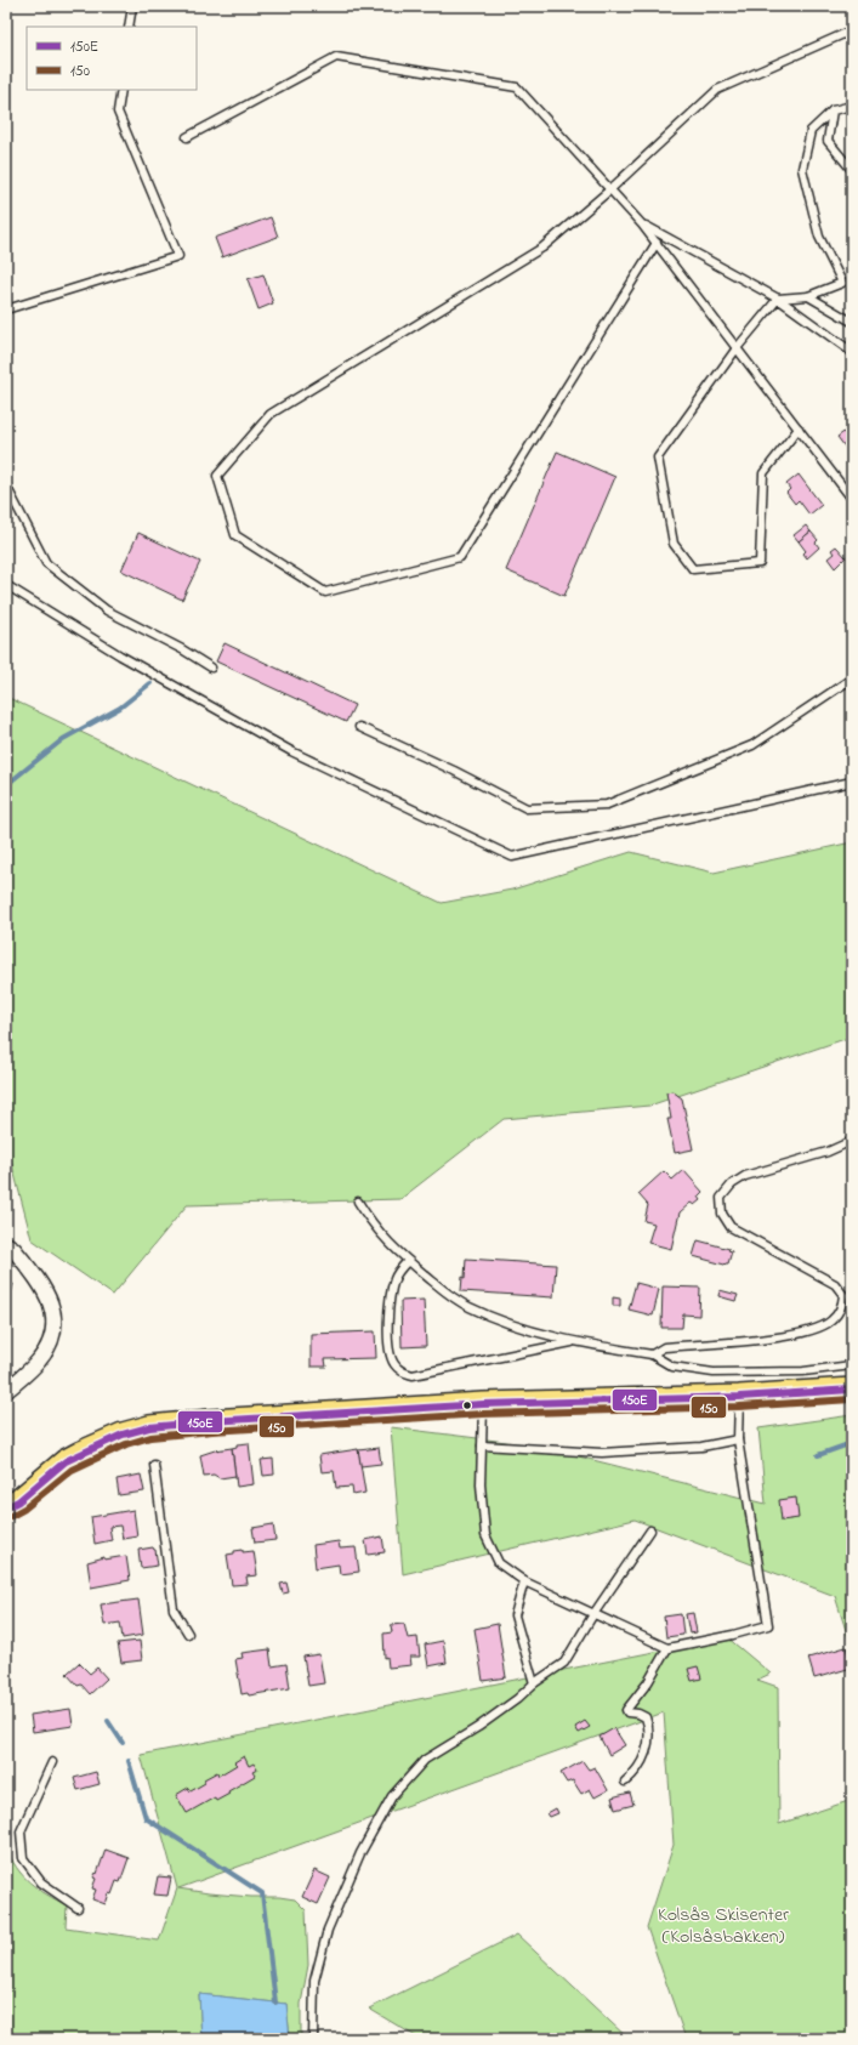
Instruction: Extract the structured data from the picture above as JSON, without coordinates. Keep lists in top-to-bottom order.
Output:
{
  "parks": ["Kolsås Skisenter (Kolsåsbakken)"],
  "lines": ["transit line 150E", "transit line 150"],
  "legend": ["150E", "150"]
}
